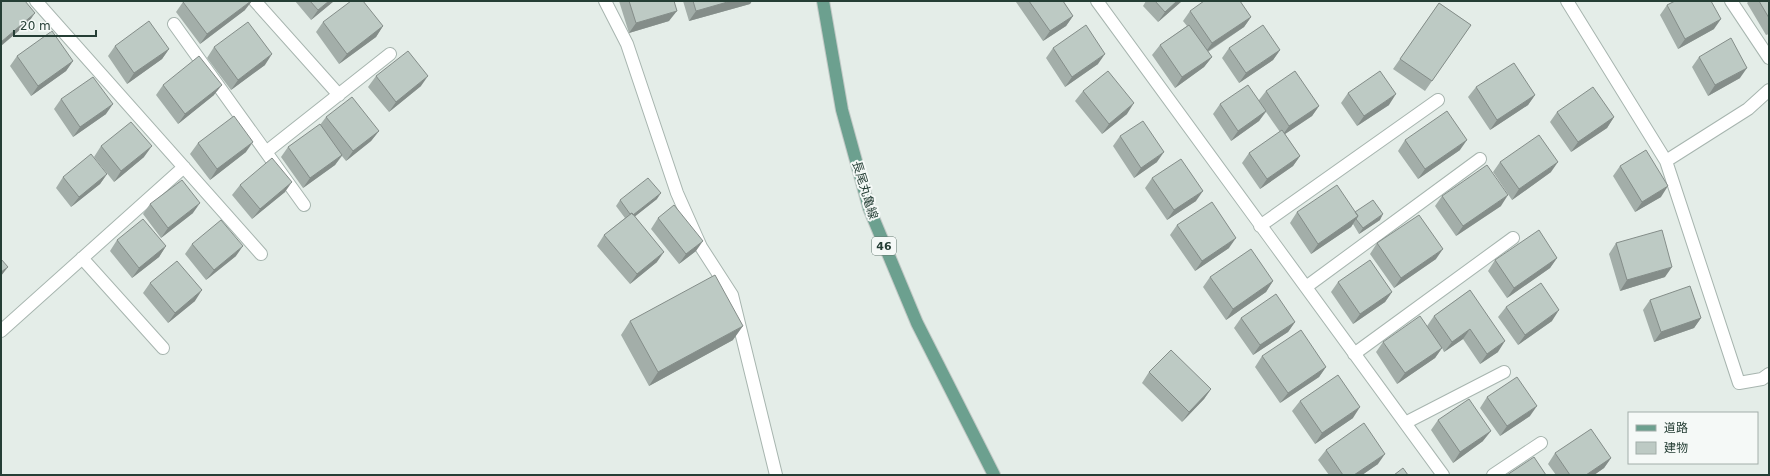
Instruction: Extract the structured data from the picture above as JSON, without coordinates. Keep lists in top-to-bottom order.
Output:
{
  "streets": {
    "main road": ["長尾丸亀線", "46"]
  },
  "legend": ["道路", "建物"],
  "scale_bar": "20 m"
}
